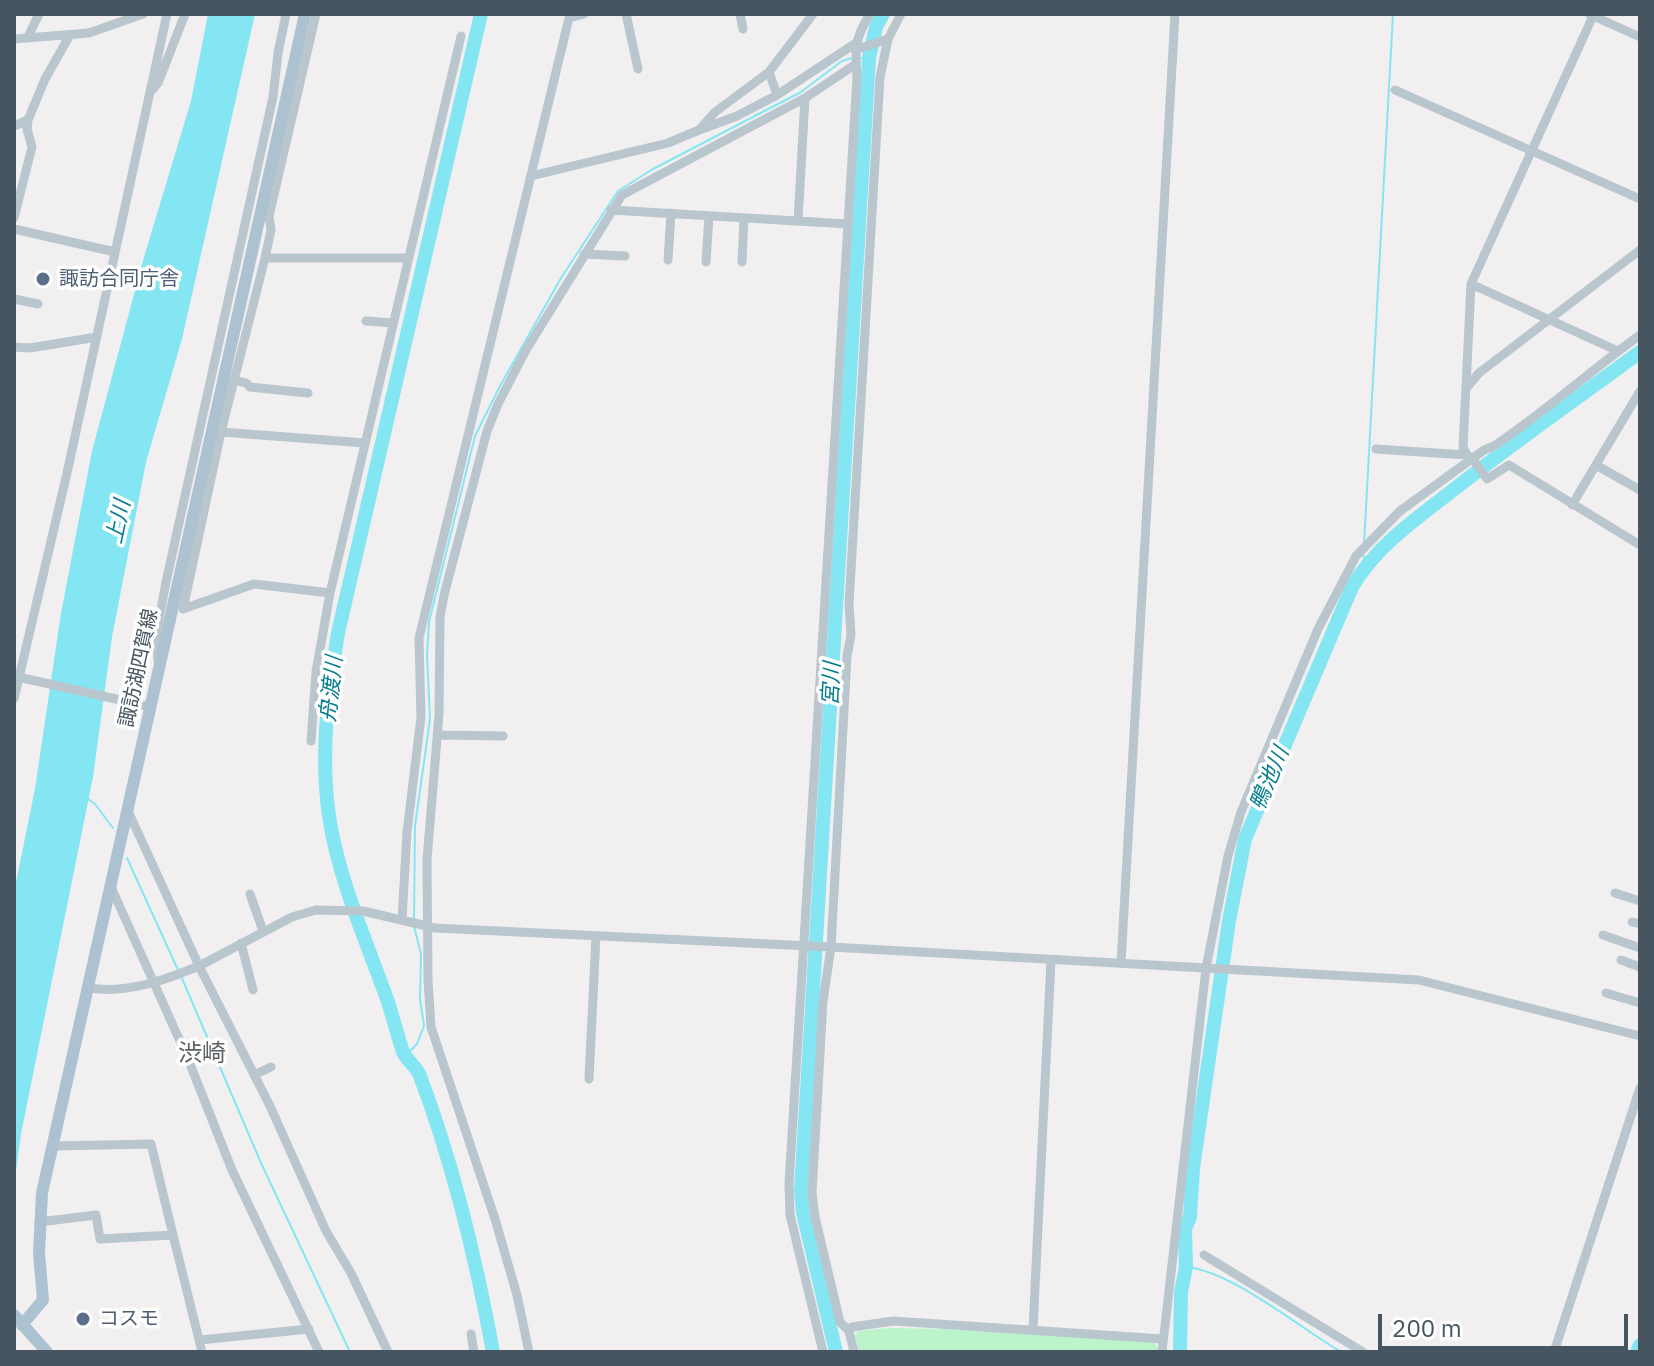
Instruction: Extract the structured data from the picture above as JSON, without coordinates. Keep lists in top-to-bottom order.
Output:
{
  "streets": {
    "main road": ["諏訪湖四賀線"]
  },
  "districts": ["渋崎"],
  "water": [
    "上川",
    "宮川",
    "舟渡川",
    "鴨池川"
  ],
  "places": ["諏訪合同庁舎", "コスモ"],
  "scale_bar": "200 m"
}
